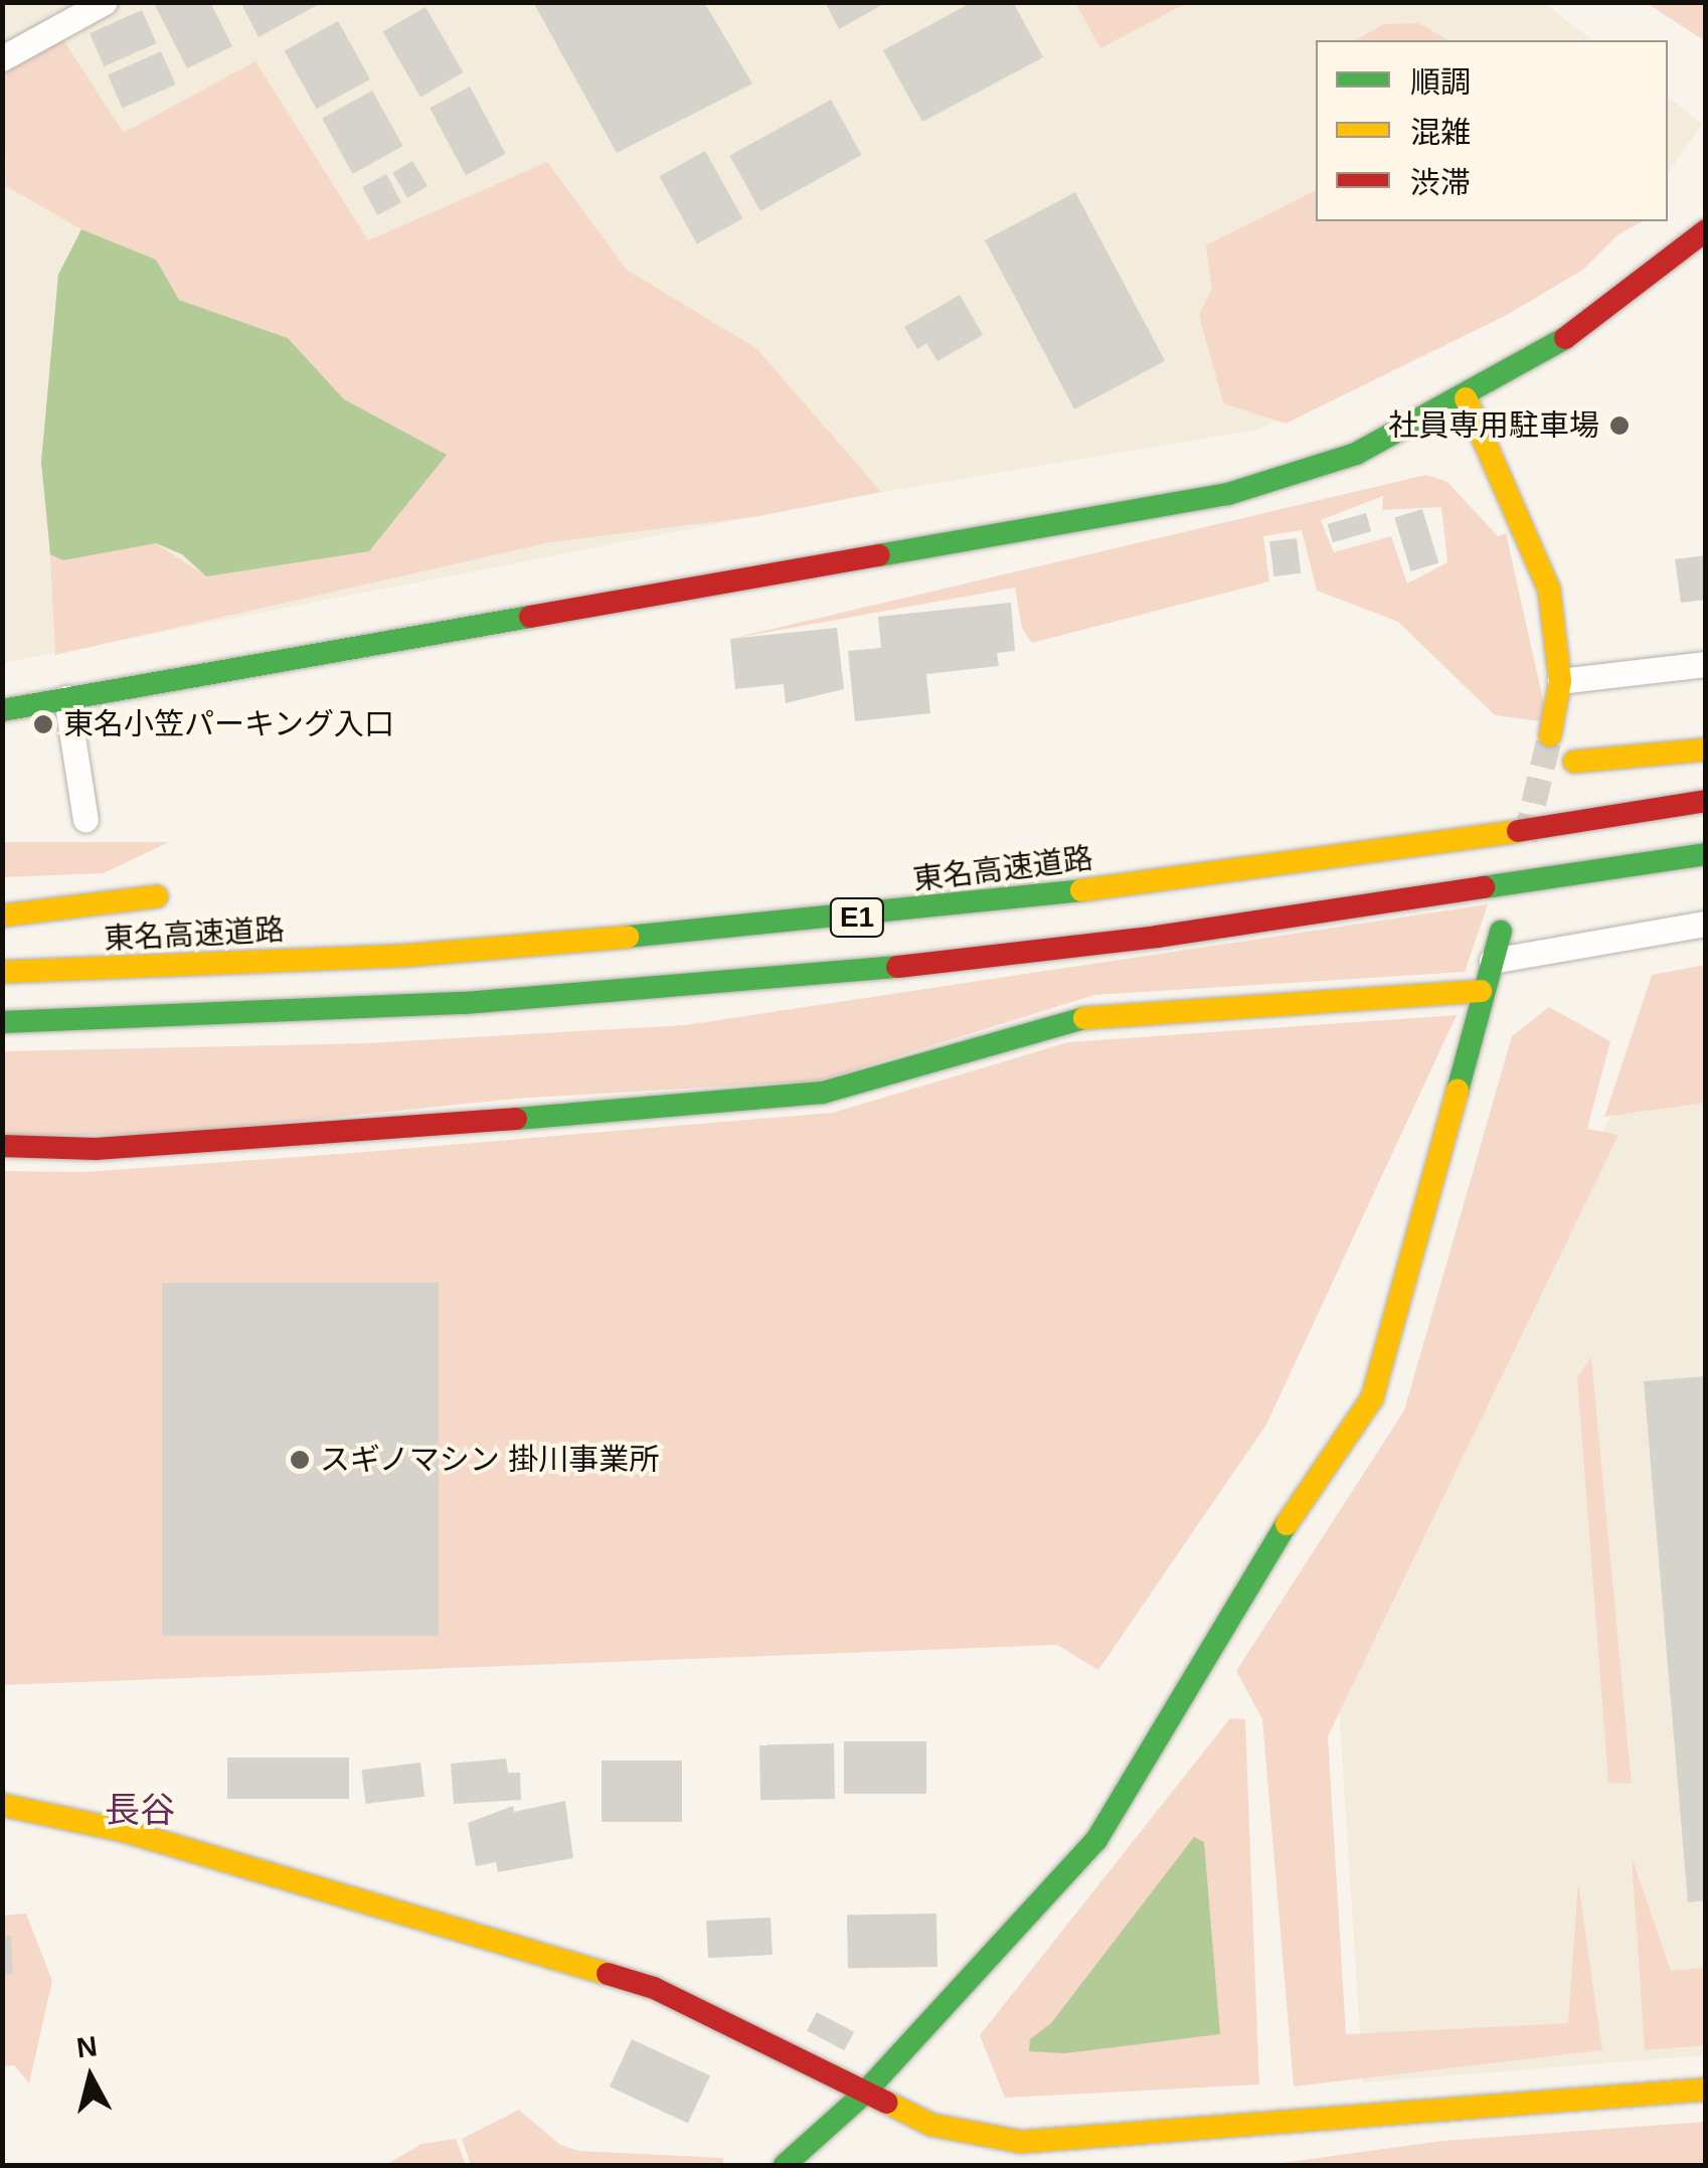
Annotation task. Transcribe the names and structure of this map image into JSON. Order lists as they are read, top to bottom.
{
  "streets": {
    "main road": ["東名高速道路", "E1"]
  },
  "districts": ["長谷"],
  "places": ["社員専用駐車場", "東名小笠パーキング入口", "スギノマシン 掛川事業所"],
  "legend": ["順調", "混雑", "渋滞"],
  "north": "top"
}
